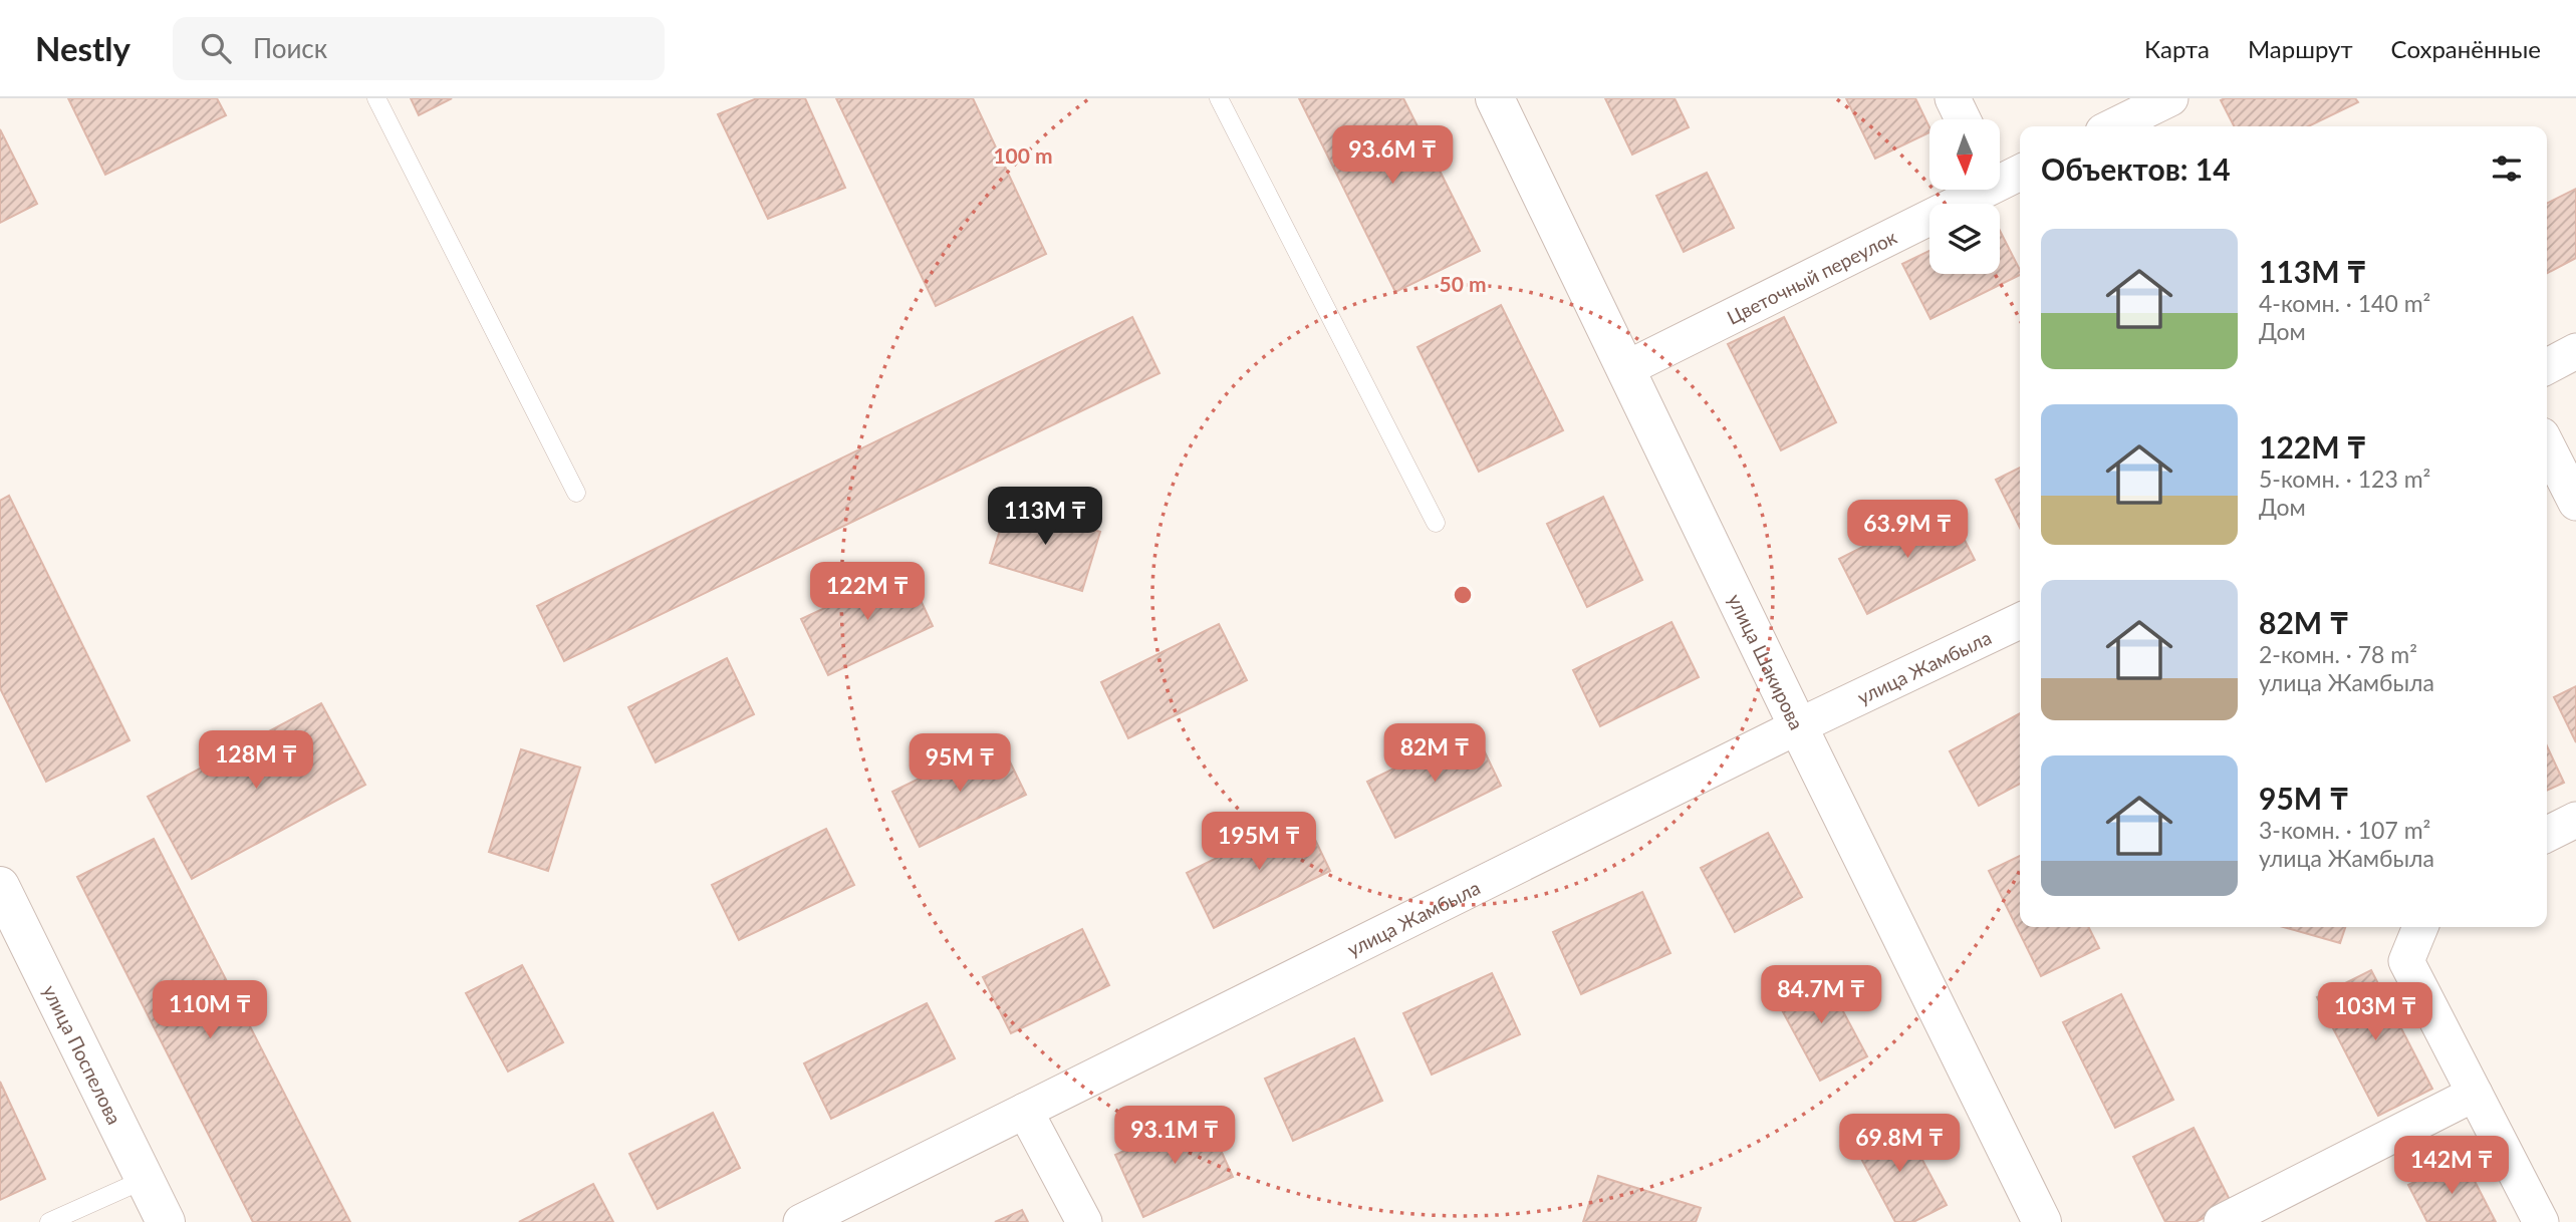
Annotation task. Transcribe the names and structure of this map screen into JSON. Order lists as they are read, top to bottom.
{
  "streets": {
    "street": [
      "Цветочный переулок",
      "улица Шакирова",
      "улица Жамбыла",
      "улица Поспелова"
    ]
  },
  "crossings": [
    ["Цветочный переулок", "улица Шакирова"],
    ["улица Шакирова", "улица Жамбыла"]
  ],
  "north": "bottom",
  "page": {
    "header": "Nestly",
    "search": "Поиск",
    "nav": ["Карта", "Маршрут", "Сохранённые"],
    "price": [
      "93.6M ₸",
      "113M ₸",
      "63.9M ₸",
      "122M ₸",
      "82M ₸",
      "128M ₸",
      "95M ₸",
      "195M ₸",
      "84.7M ₸",
      "110M ₸",
      "103M ₸",
      "93.1M ₸",
      "69.8M ₸",
      "142M ₸"
    ],
    "heading": "Объектов: 14",
    "list": [
      {
        "name": "113M ₸",
        "note": "4-комн. · 140 m² · Дом"
      },
      {
        "name": "122M ₸",
        "note": "5-комн. · 123 m² · Дом"
      },
      {
        "name": "82M ₸",
        "note": "2-комн. · 78 m² · улица Жамбыла"
      },
      {
        "name": "95M ₸",
        "note": "3-комн. · 107 m² · улица Жамбыла"
      }
    ]
  },
  "rings": ["100 m", "50 m"]
}
